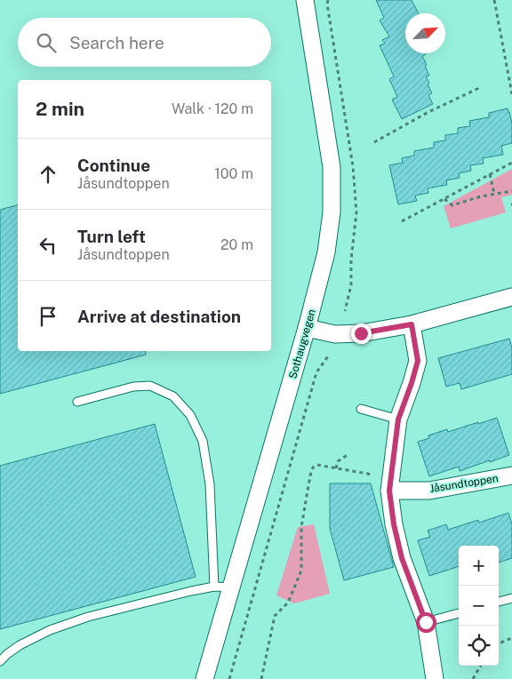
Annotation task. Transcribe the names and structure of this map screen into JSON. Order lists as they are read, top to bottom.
{
  "streets": {
    "street": ["Sothaugvegen", "Jåsundtoppen"]
  },
  "north": "top right",
  "page": {
    "search": "Search here",
    "heading": ["2 min", "Walk · 120 m"],
    "list": [
      ["Continue", "Jåsundtoppen", "100 m"],
      ["Turn left", "Jåsundtoppen", "20 m"],
      "Arrive at destination"
    ],
    "map_buttons": ["+", "−"]
  }
}
